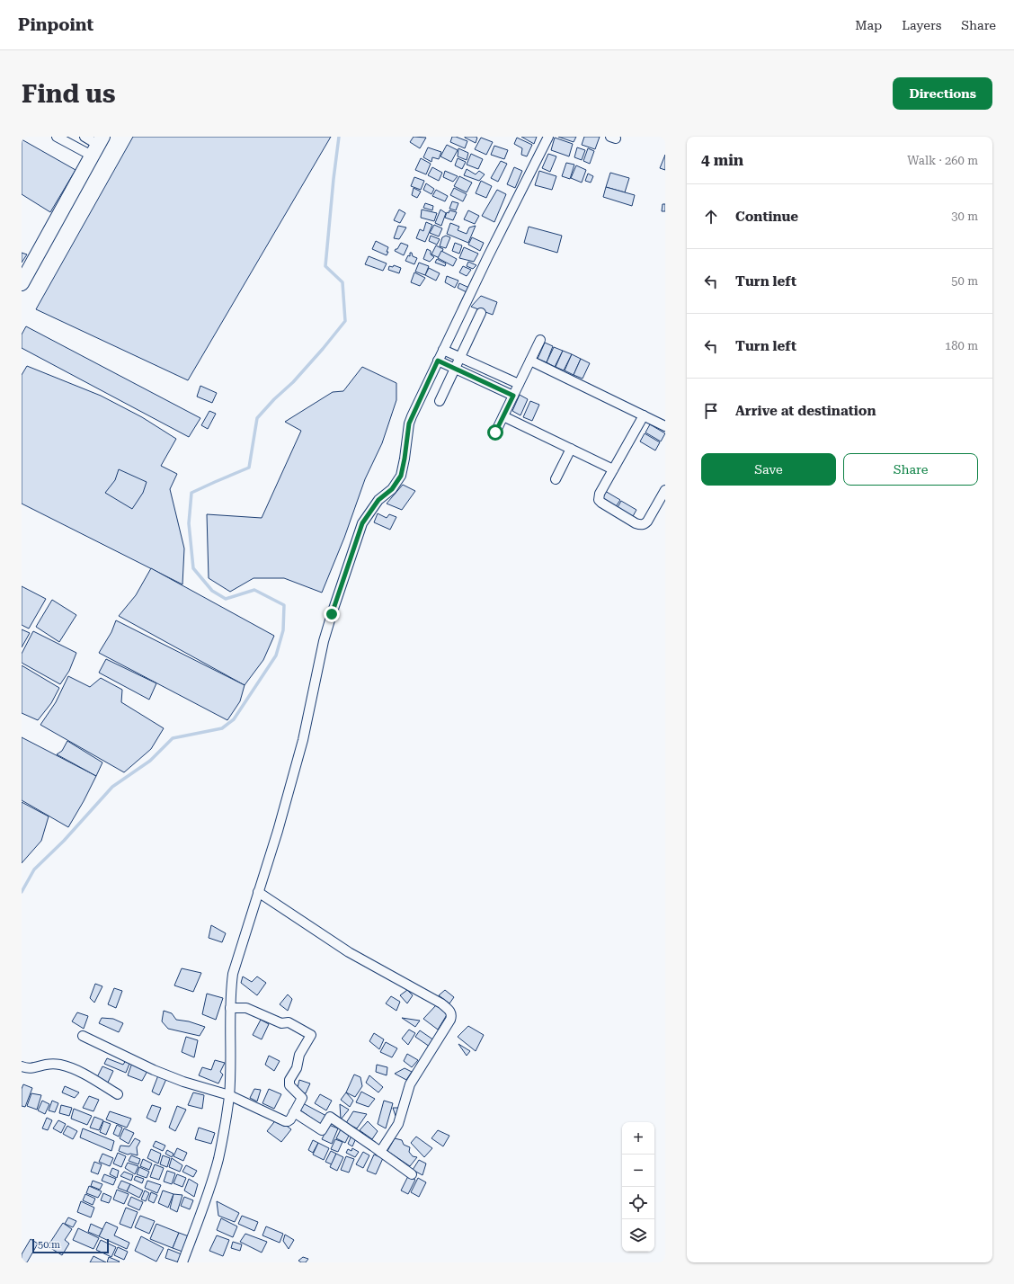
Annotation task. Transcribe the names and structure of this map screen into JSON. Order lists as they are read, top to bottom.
{
  "scale_bar": "50 m",
  "page": {
    "header": "Pinpoint",
    "nav": ["Map", "Layers", "Share"],
    "buttons": [
      "Directions",
      ["Save", "Share"]
    ],
    "title": "Find us",
    "heading": ["4 min", "Walk · 260 m"],
    "list": [
      ["Continue", "30 m"],
      ["Turn left", "50 m"],
      ["Turn left", "180 m"],
      "Arrive at destination"
    ],
    "map_buttons": ["+", "−"],
    "scale": "50 m"
  }
}
